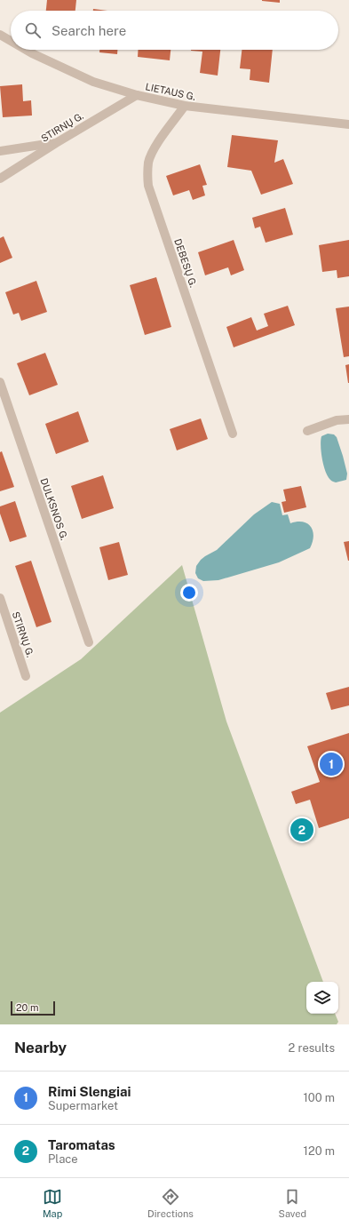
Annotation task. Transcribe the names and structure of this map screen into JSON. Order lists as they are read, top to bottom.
{
  "streets": {
    "street": [
      "LIETAUS G.",
      "STIRNŲ G.",
      "DEBESŲ G.",
      "DULKSNOS G."
    ]
  },
  "crossings": [
    ["LIETAUS G.", "STIRNŲ G."],
    ["LIETAUS G.", "DEBESŲ G."]
  ],
  "scale_bar": "20 m",
  "page": {
    "search": "Search here",
    "pins": ["1", "2"],
    "scale": "20 m",
    "heading": ["Nearby", "2 results"],
    "list": [
      {
        "mark": "1",
        "name": "Rimi Slengiai",
        "note": "Supermarket",
        "value": "100 m"
      },
      {
        "mark": "2",
        "name": "Taromatas",
        "note": "Place",
        "value": "120 m"
      }
    ],
    "nav": ["Map", "Directions", "Saved"]
  }
}
